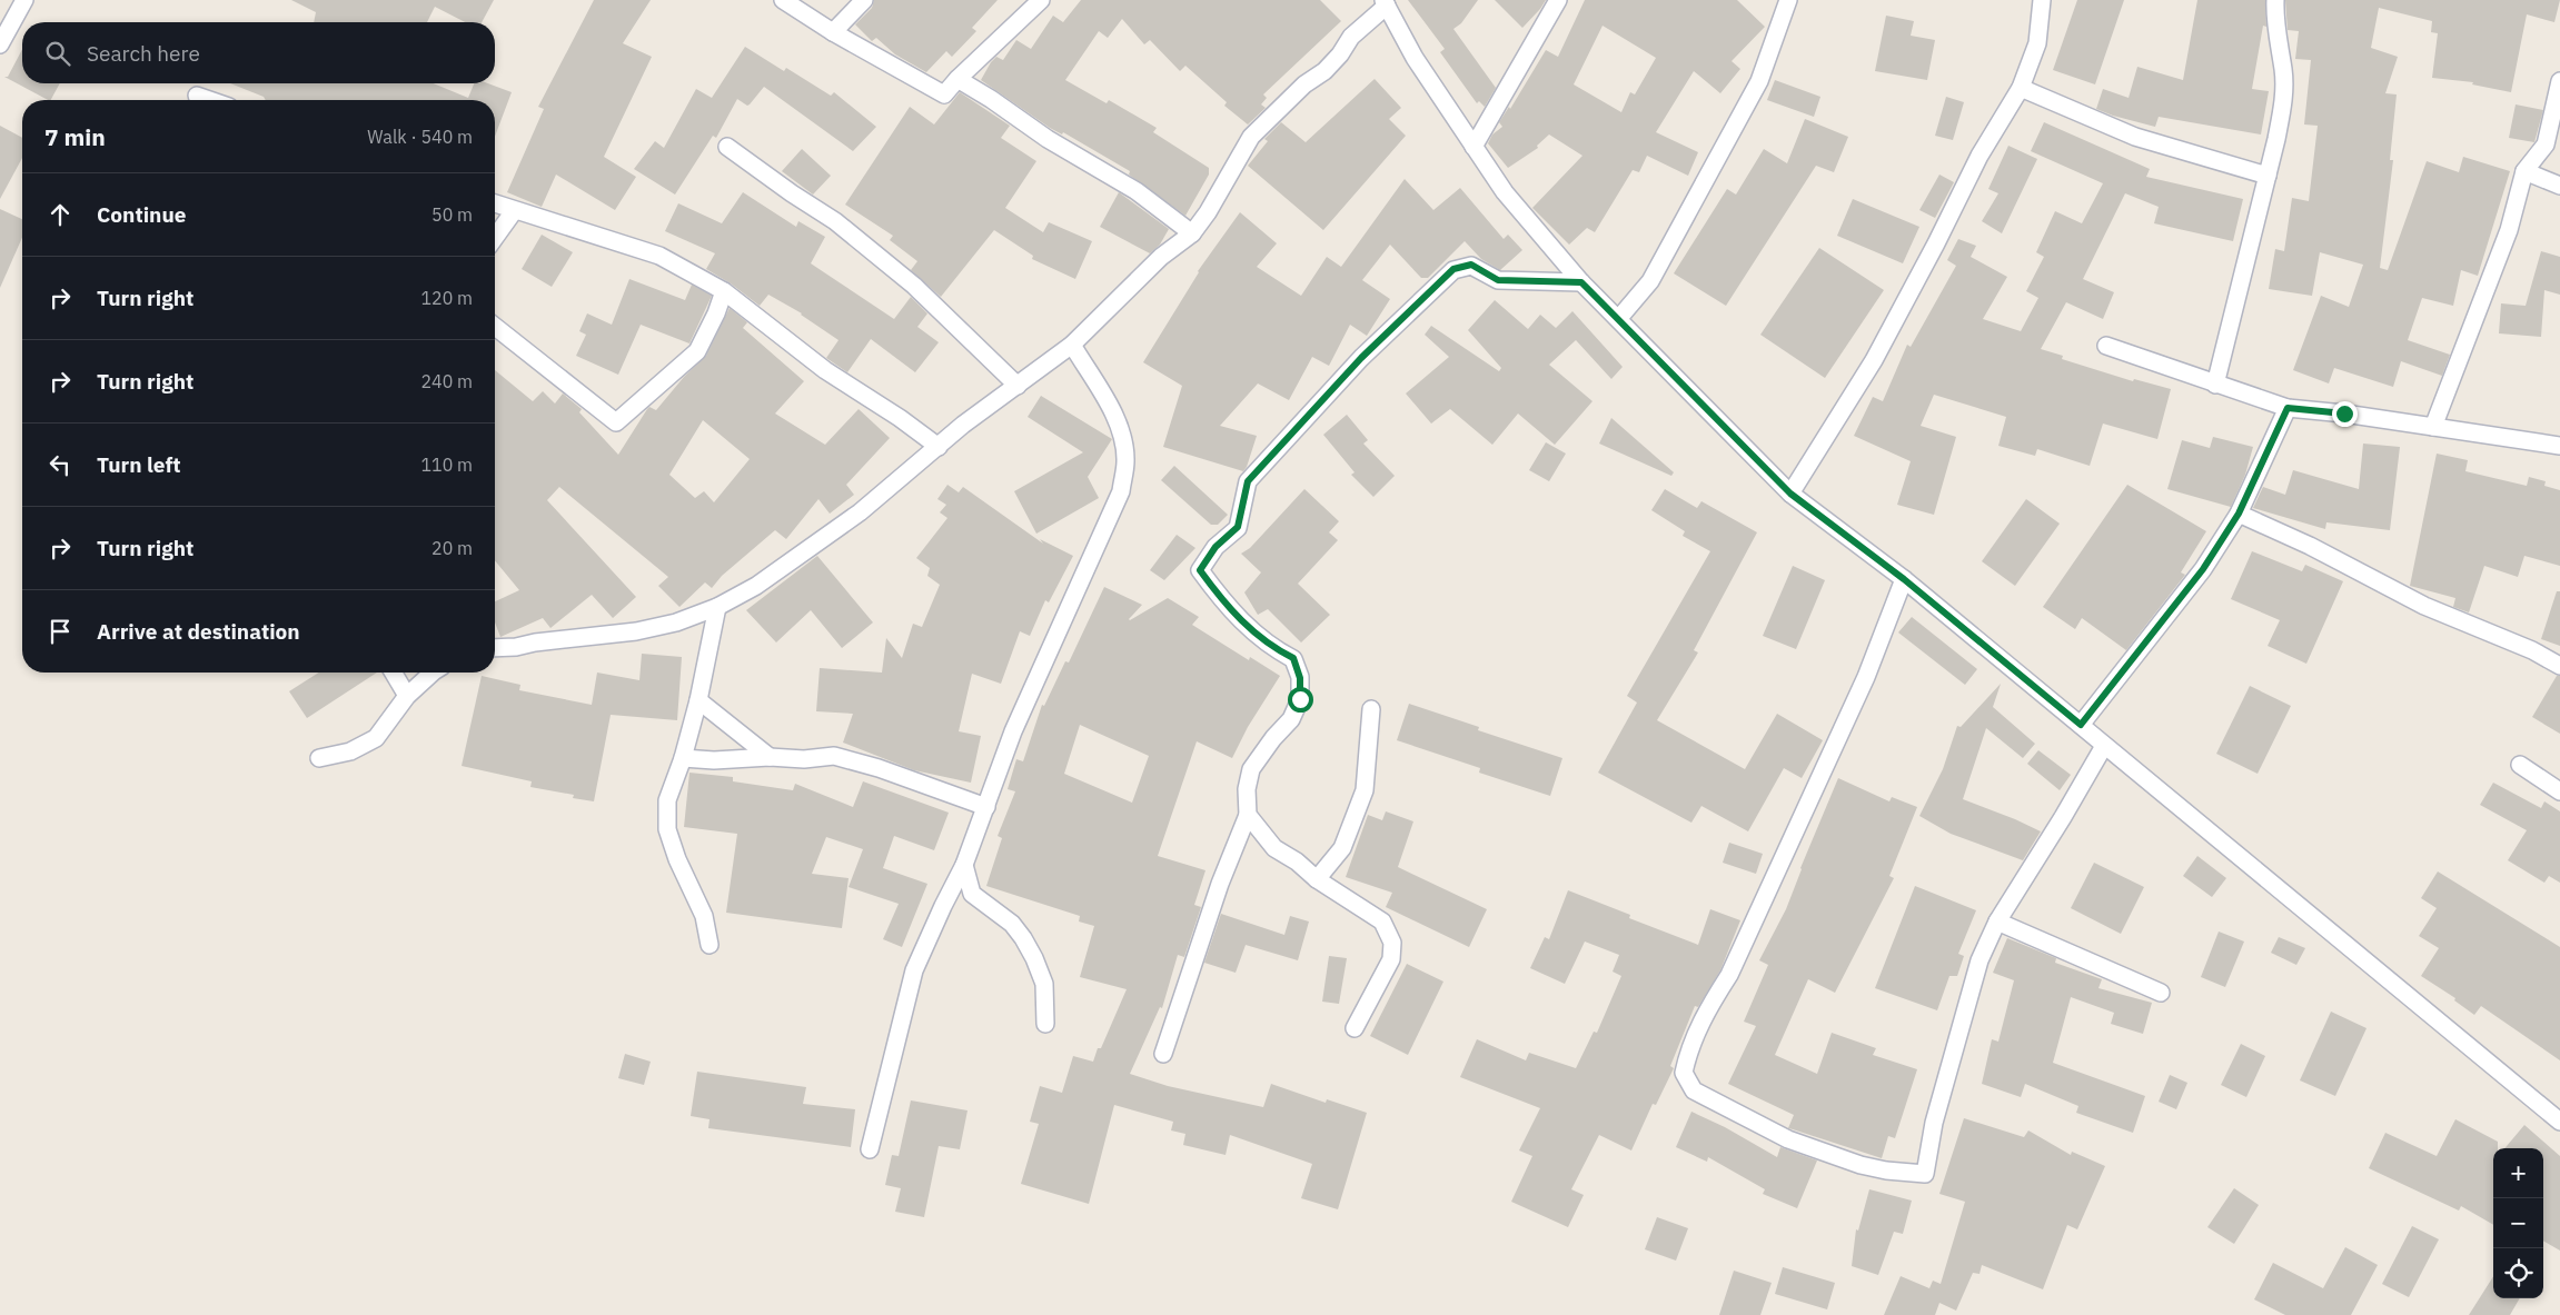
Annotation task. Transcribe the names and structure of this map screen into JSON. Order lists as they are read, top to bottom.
{
  "page": {
    "search": "Search here",
    "heading": ["7 min", "Walk · 540 m"],
    "list": [
      ["Continue", "50 m"],
      ["Turn right", "120 m"],
      ["Turn right", "240 m"],
      ["Turn left", "110 m"],
      ["Turn right", "20 m"],
      "Arrive at destination"
    ],
    "map_buttons": ["+", "−"]
  }
}
